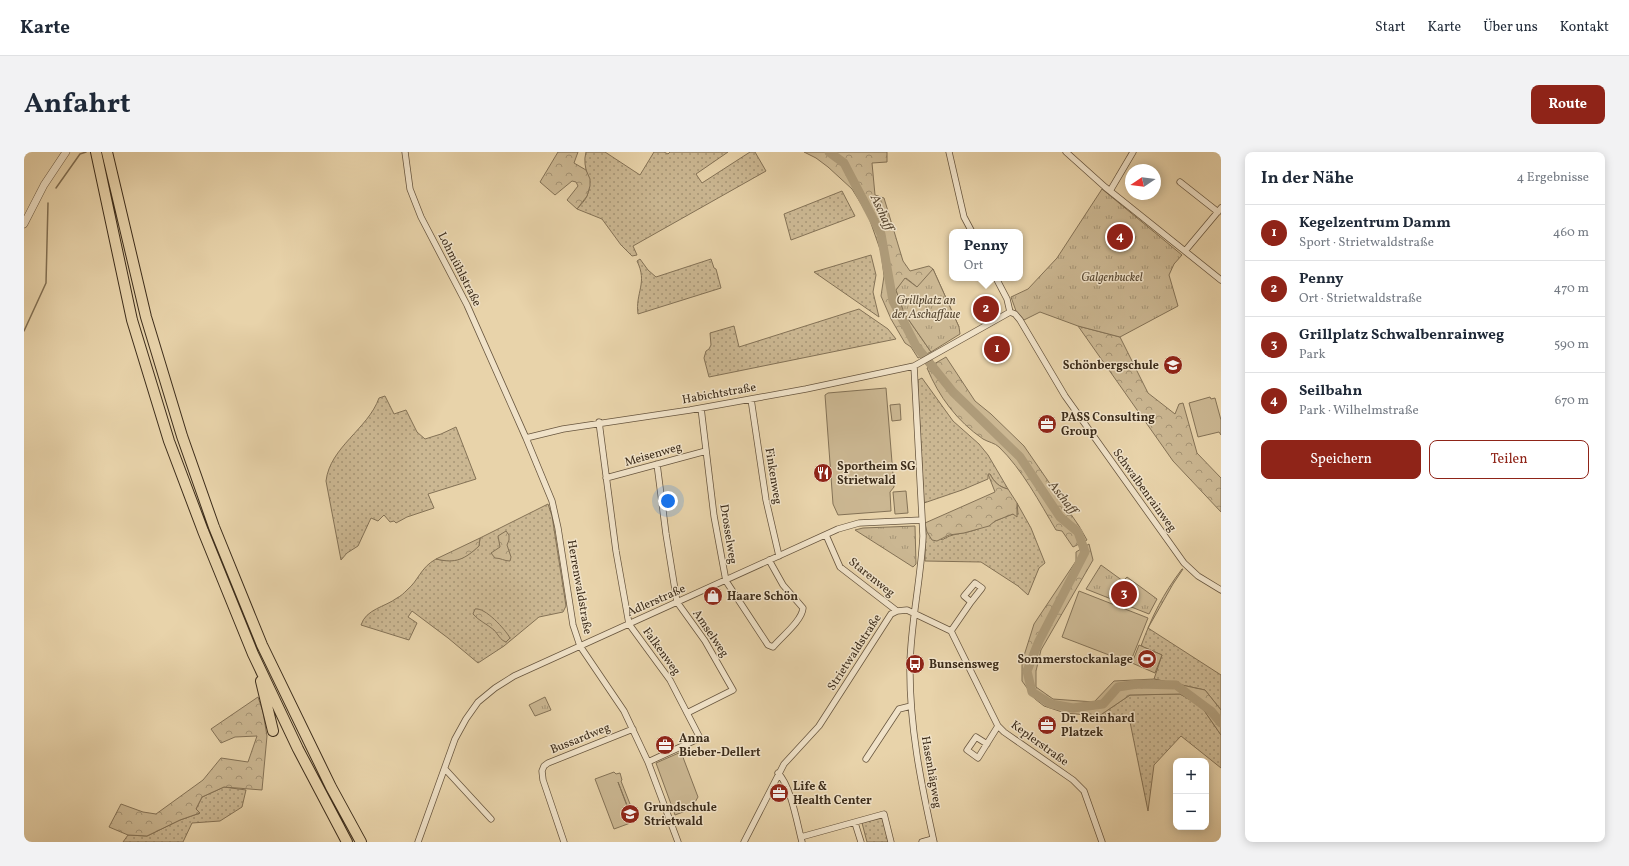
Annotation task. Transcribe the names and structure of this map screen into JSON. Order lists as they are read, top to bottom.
{
  "streets": {
    "street": [
      "Lohmühlstraße",
      "Habichtstraße",
      "Meisenweg",
      "Finkenweg",
      "Schwalbenrainweg",
      "Drosselweg",
      "Starenweg",
      "Herrenwaldstraße",
      "Adlerstraße",
      "Amselweg",
      "Falkenweg",
      "Strietwaldstraße",
      "Bussardweg",
      "Keplerstraße",
      "Hasenhägweg"
    ]
  },
  "crossings": [
    ["Lohmühlstraße", "Herrenwaldstraße"],
    ["Habichtstraße", "Finkenweg"],
    ["Habichtstraße", "Drosselweg"],
    ["Habichtstraße", "Herrenwaldstraße"],
    ["Habichtstraße", "Falkenweg"],
    ["Meisenweg", "Drosselweg"],
    ["Meisenweg", "Amselweg"],
    ["Meisenweg", "Falkenweg"],
    ["Finkenweg", "Adlerstraße"],
    ["Drosselweg", "Adlerstraße"],
    ["Starenweg", "Adlerstraße"],
    ["Starenweg", "Strietwaldstraße"],
    ["Herrenwaldstraße", "Adlerstraße"],
    ["Herrenwaldstraße", "Falkenweg"],
    ["Herrenwaldstraße", "Bussardweg"],
    ["Adlerstraße", "Amselweg"],
    ["Adlerstraße", "Falkenweg"],
    ["Amselweg", "Falkenweg"],
    ["Strietwaldstraße", "Hasenhägweg"]
  ],
  "water": ["Aschaff"],
  "parks": ["Galgenbuckel", "Grillplatz an der Aschaffaue"],
  "places": {
    "school or university": ["Schönbergschule", "Grundschule Strietwald"],
    "office": [
      "PASS Consulting Group",
      "Dr. Reinhard Platzek",
      "Anna Bieber-Dellert",
      "Life & Health Center"
    ],
    "restaurant": ["Sportheim SG Strietwald"],
    "shop": ["Haare Schön"],
    "sports": ["Sommerstockanlage"],
    "bus stop": ["Bunsensweg"]
  },
  "north": "left",
  "page": {
    "header": "Karte",
    "nav": [
      "Start",
      "Karte",
      "Über uns",
      "Kontakt"
    ],
    "title": "Anfahrt",
    "buttons": [
      "Route",
      ["Speichern", "Teilen"]
    ],
    "heading": ["In der Nähe", "4 Ergebnisse"],
    "list": [
      {
        "mark": "1",
        "name": "Kegelzentrum Damm",
        "note": "Sport · Strietwaldstraße",
        "value": "460 m"
      },
      {
        "mark": "2",
        "name": "Penny",
        "note": "Ort · Strietwaldstraße",
        "value": "470 m"
      },
      {
        "mark": "3",
        "name": "Grillplatz Schwalbenrainweg",
        "note": "Park",
        "value": "590 m"
      },
      {
        "mark": "4",
        "name": "Seilbahn",
        "note": "Park · Wilhelmstraße",
        "value": "670 m"
      }
    ],
    "pins": [
      "4",
      "2",
      "1",
      "3"
    ],
    "popup": ["Penny", "Ort"],
    "map_buttons": ["+", "−"]
  }
}
